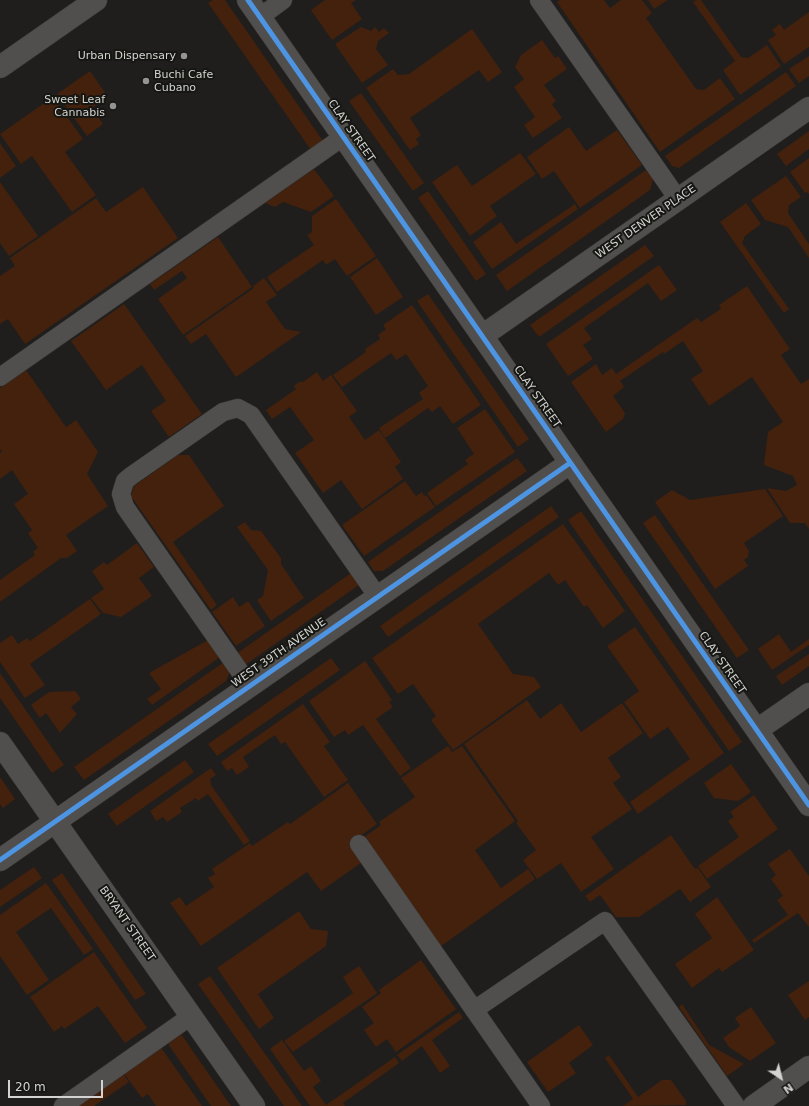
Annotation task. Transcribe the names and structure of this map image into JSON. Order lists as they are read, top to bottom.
{
  "streets": {
    "street": [
      "CLAY STREET",
      "WEST DENVER PLACE",
      "WEST 39TH AVENUE",
      "BRYANT STREET"
    ]
  },
  "crossings": [
    ["CLAY STREET", "WEST DENVER PLACE"],
    ["CLAY STREET", "WEST 39TH AVENUE"],
    ["WEST 39TH AVENUE", "BRYANT STREET"]
  ],
  "places": ["Urban Dispensary", "Buchi Cafe Cubano", "Sweet Leaf Cannabis"],
  "scale_bar": "20 m",
  "north": "bottom right"
}
